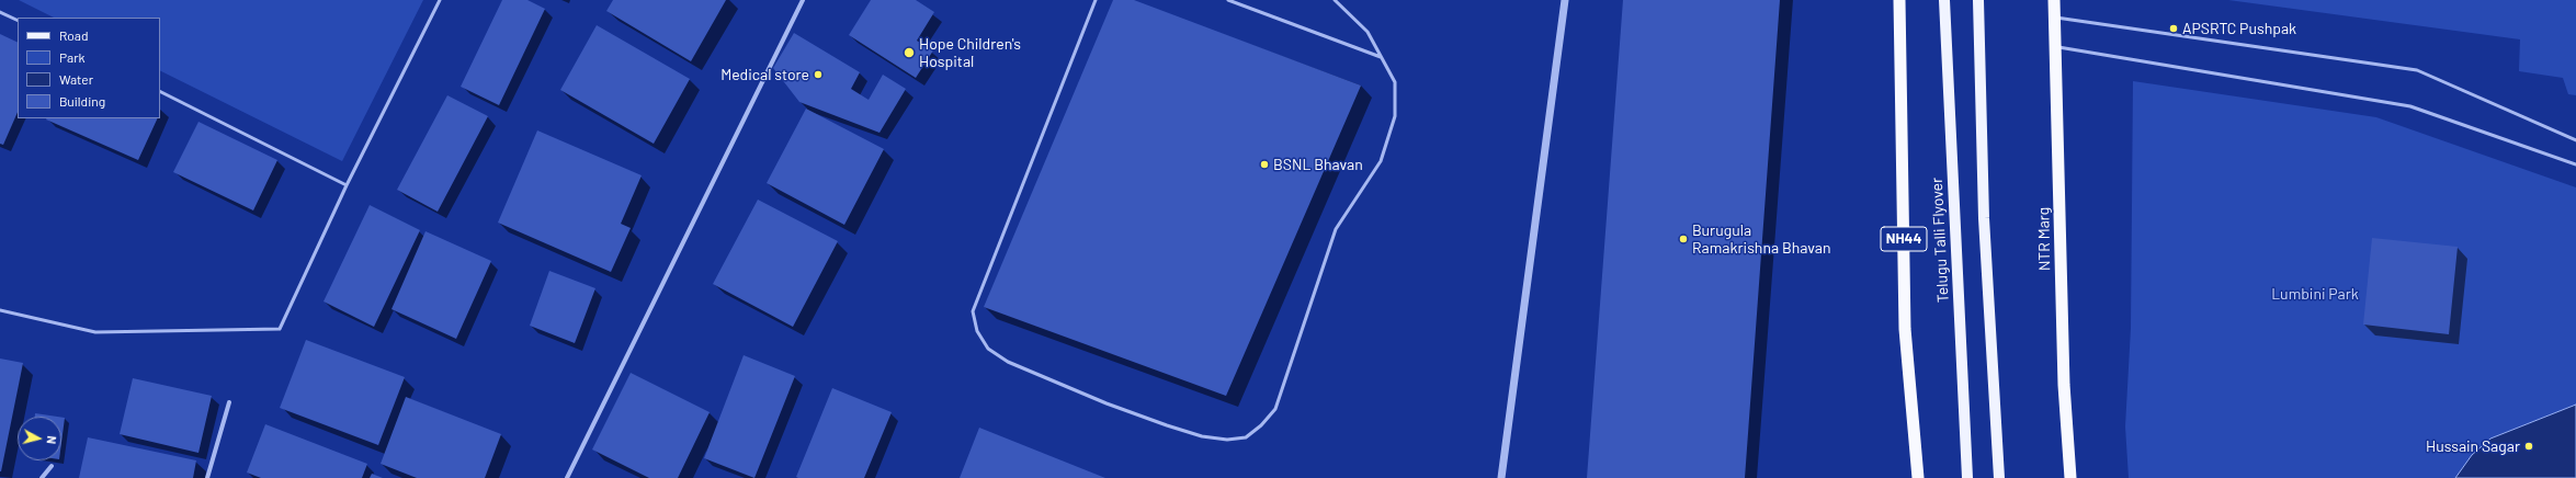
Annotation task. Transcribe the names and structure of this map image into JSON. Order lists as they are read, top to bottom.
{
  "streets": {
    "highway": ["NH44", "NTR Marg"],
    "main road": ["Telugu Talli Flyover"]
  },
  "parks": ["Lumbini Park"],
  "places": [
    "APSRTC Pushpak",
    "Hope Children's Hospital",
    "Medical store",
    "BSNL Bhavan",
    "Burugula Ramakrishna Bhavan",
    "Hussain Sagar"
  ],
  "legend": [
    "Road",
    "Park",
    "Water",
    "Building"
  ],
  "north": "right"
}
